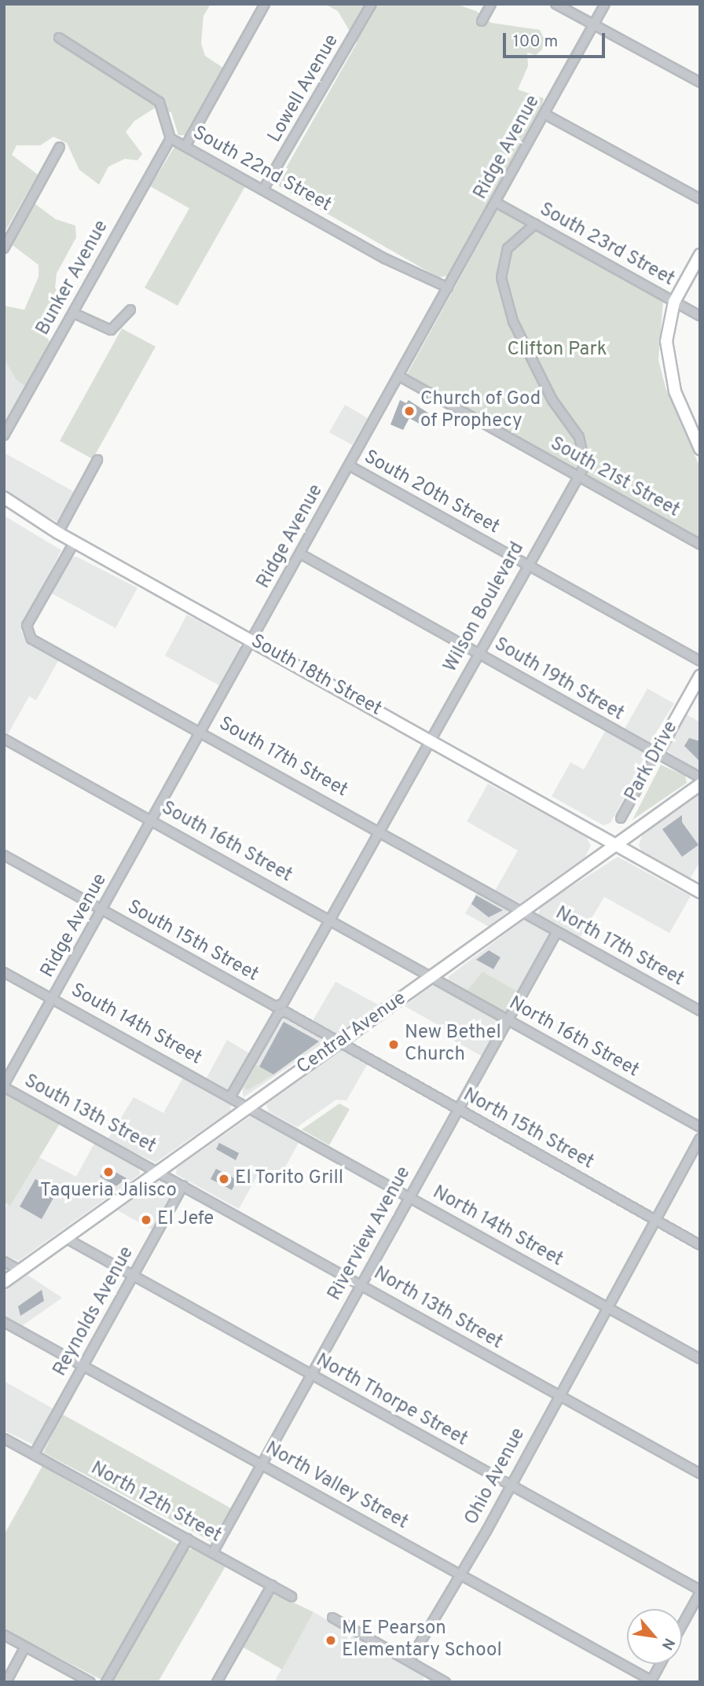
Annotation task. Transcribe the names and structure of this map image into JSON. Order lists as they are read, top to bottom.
{
  "streets": {
    "main road": ["South 18th Street", "Park Drive", "Central Avenue"],
    "street": [
      "Lowell Avenue",
      "Ridge Avenue",
      "South 22nd Street",
      "South 23rd Street",
      "Bunker Avenue",
      "South 21st Street",
      "South 20th Street",
      "Wilson Boulevard",
      "South 19th Street",
      "South 17th Street",
      "South 16th Street",
      "South 15th Street",
      "North 17th Street",
      "South 14th Street",
      "North 16th Street",
      "South 13th Street",
      "North 15th Street",
      "North 14th Street",
      "Riverview Avenue",
      "North 13th Street",
      "Reynolds Avenue",
      "North Thorpe Street",
      "Ohio Avenue",
      "North Valley Street",
      "North 12th Street"
    ]
  },
  "crossings": [
    ["Lowell Avenue", "South 22nd Street"],
    ["Ridge Avenue", "South 22nd Street"],
    ["Ridge Avenue", "South 23rd Street"],
    ["Ridge Avenue", "South 21st Street"],
    ["Ridge Avenue", "South 20th Street"],
    ["Ridge Avenue", "South 18th Street"],
    ["Ridge Avenue", "South 19th Street"],
    ["Ridge Avenue", "South 17th Street"],
    ["Ridge Avenue", "South 16th Street"],
    ["Ridge Avenue", "South 15th Street"],
    ["Ridge Avenue", "South 14th Street"],
    ["Ridge Avenue", "South 13th Street"],
    ["South 22nd Street", "Bunker Avenue"],
    ["South 23rd Street", "Wilson Boulevard"],
    ["South 21st Street", "Wilson Boulevard"],
    ["South 20th Street", "Wilson Boulevard"],
    ["Wilson Boulevard", "South 18th Street"],
    ["Wilson Boulevard", "South 19th Street"],
    ["Wilson Boulevard", "South 17th Street"],
    ["Wilson Boulevard", "South 16th Street"],
    ["Wilson Boulevard", "South 15th Street"],
    ["Wilson Boulevard", "South 14th Street"],
    ["South 18th Street", "South 17th Street"],
    ["South 18th Street", "Central Avenue"],
    ["South 19th Street", "Park Drive"],
    ["South 17th Street", "North 17th Street"],
    ["South 17th Street", "Central Avenue"],
    ["South 16th Street", "Central Avenue"],
    ["South 16th Street", "North 16th Street"],
    ["South 15th Street", "Central Avenue"],
    ["South 15th Street", "North 15th Street"],
    ["North 17th Street", "Central Avenue"],
    ["North 17th Street", "Riverview Avenue"],
    ["South 14th Street", "Central Avenue"],
    ["South 14th Street", "North 14th Street"],
    ["Central Avenue", "North 16th Street"],
    ["Central Avenue", "South 13th Street"],
    ["Central Avenue", "North 15th Street"],
    ["Central Avenue", "North 14th Street"],
    ["Central Avenue", "North 13th Street"],
    ["Central Avenue", "North Thorpe Street"],
    ["North 16th Street", "Riverview Avenue"],
    ["South 13th Street", "North 13th Street"],
    ["North 15th Street", "Riverview Avenue"],
    ["North 15th Street", "Ohio Avenue"],
    ["North 14th Street", "Riverview Avenue"],
    ["North 14th Street", "Ohio Avenue"],
    ["Riverview Avenue", "North 13th Street"],
    ["Riverview Avenue", "North Thorpe Street"],
    ["Riverview Avenue", "North Valley Street"],
    ["Riverview Avenue", "North 12th Street"],
    ["North 13th Street", "Reynolds Avenue"],
    ["North 13th Street", "Ohio Avenue"],
    ["Reynolds Avenue", "North Thorpe Street"],
    ["Reynolds Avenue", "North Valley Street"],
    ["Reynolds Avenue", "North 12th Street"],
    ["North Thorpe Street", "Ohio Avenue"],
    ["Ohio Avenue", "North Valley Street"]
  ],
  "parks": ["Clifton Park"],
  "places": [
    "Church of God of Prophecy",
    "New Bethel Church",
    "Taqueria Jalisco",
    "El Torito Grill",
    "El Jefe",
    "M E Pearson Elementary School"
  ],
  "scale_bar": "100 m",
  "north": "bottom right"
}
